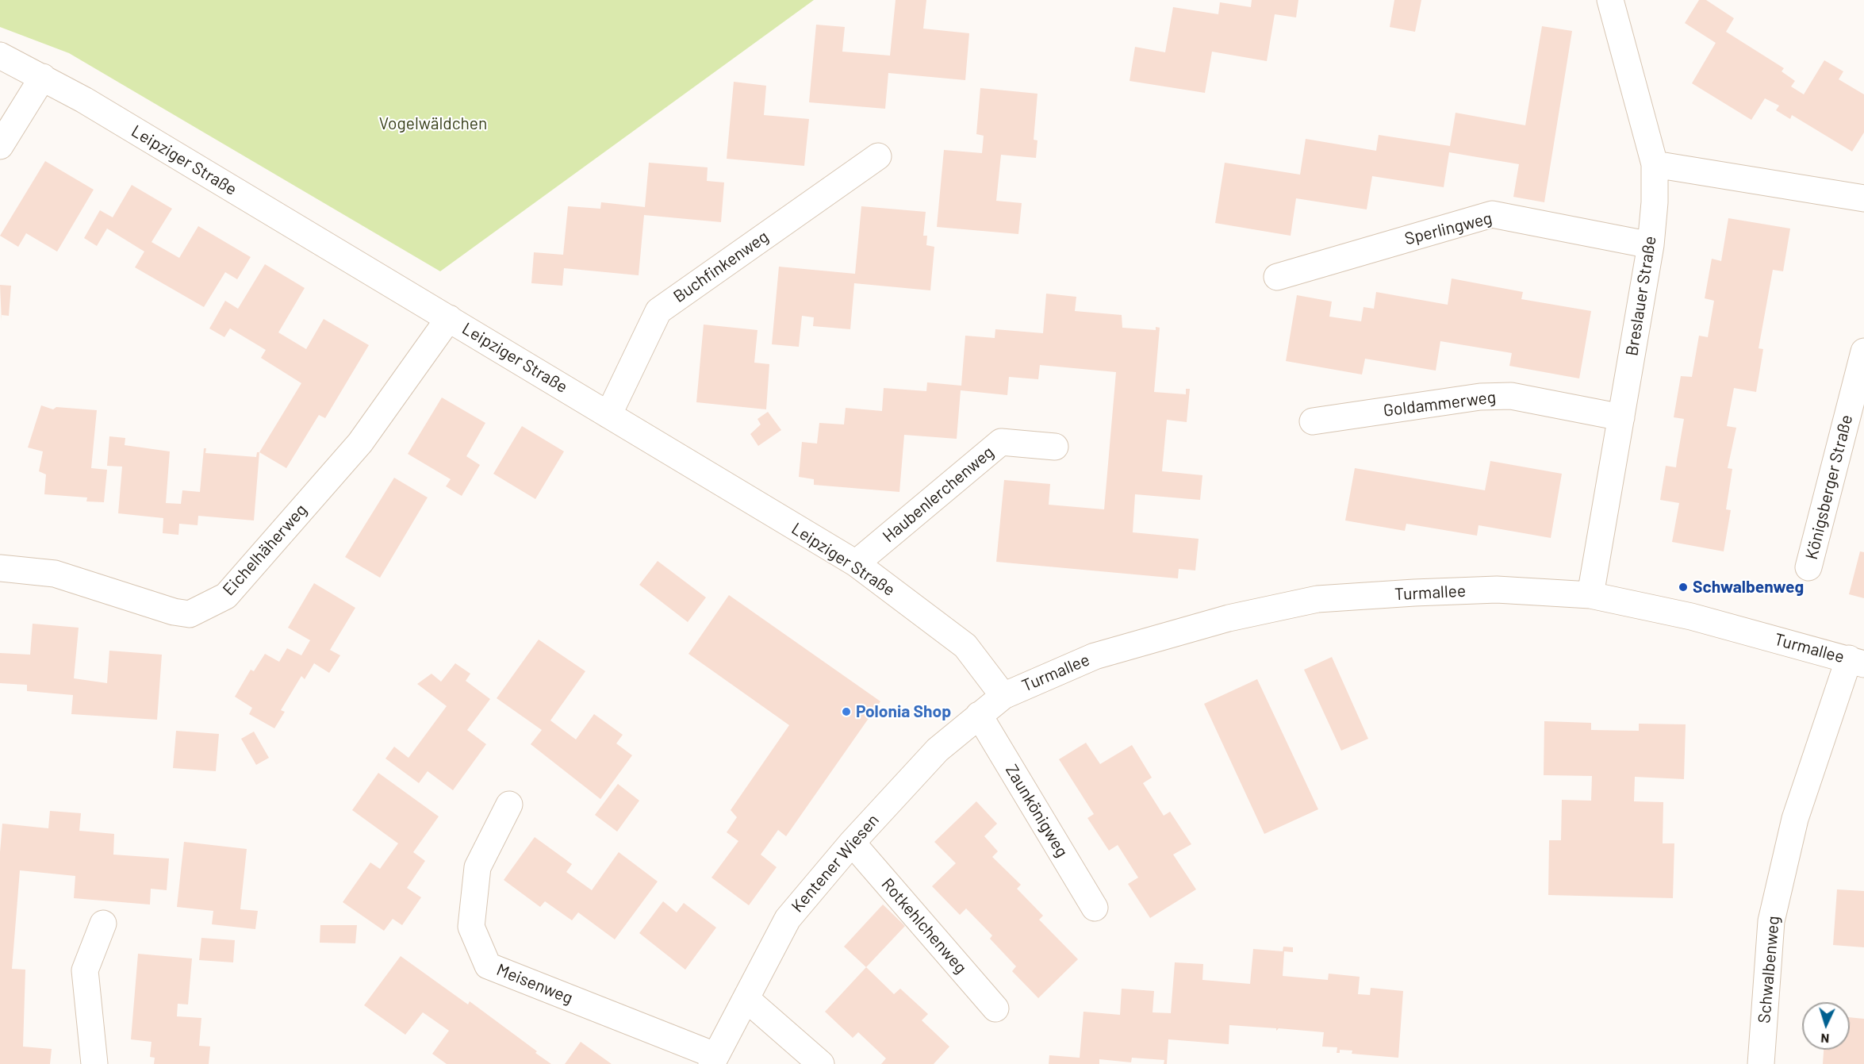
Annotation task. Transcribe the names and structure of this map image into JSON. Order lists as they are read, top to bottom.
{
  "streets": {
    "street": [
      "Leipziger Straße",
      "Sperlingweg",
      "Buchfinkenweg",
      "Breslauer Straße",
      "Goldammerweg",
      "Königsberger Straße",
      "Haubenlerchenweg",
      "Eichelhäherweg",
      "Turmallee",
      "Zaunkönigweg",
      "Kentener Wiesen",
      "Rotkehlchenweg",
      "Schwalbenweg",
      "Meisenweg"
    ]
  },
  "crossings": [
    ["Leipziger Straße", "Buchfinkenweg"],
    ["Leipziger Straße", "Haubenlerchenweg"],
    ["Leipziger Straße", "Eichelhäherweg"],
    ["Leipziger Straße", "Turmallee"],
    ["Leipziger Straße", "Kentener Wiesen"],
    ["Sperlingweg", "Breslauer Straße"],
    ["Breslauer Straße", "Goldammerweg"],
    ["Breslauer Straße", "Turmallee"],
    ["Turmallee", "Kentener Wiesen"],
    ["Turmallee", "Schwalbenweg"],
    ["Zaunkönigweg", "Kentener Wiesen"],
    ["Kentener Wiesen", "Rotkehlchenweg"],
    ["Kentener Wiesen", "Meisenweg"]
  ],
  "parks": ["Vogelwäldchen"],
  "places": ["Schwalbenweg", "Polonia Shop"],
  "north": "bottom"
}
